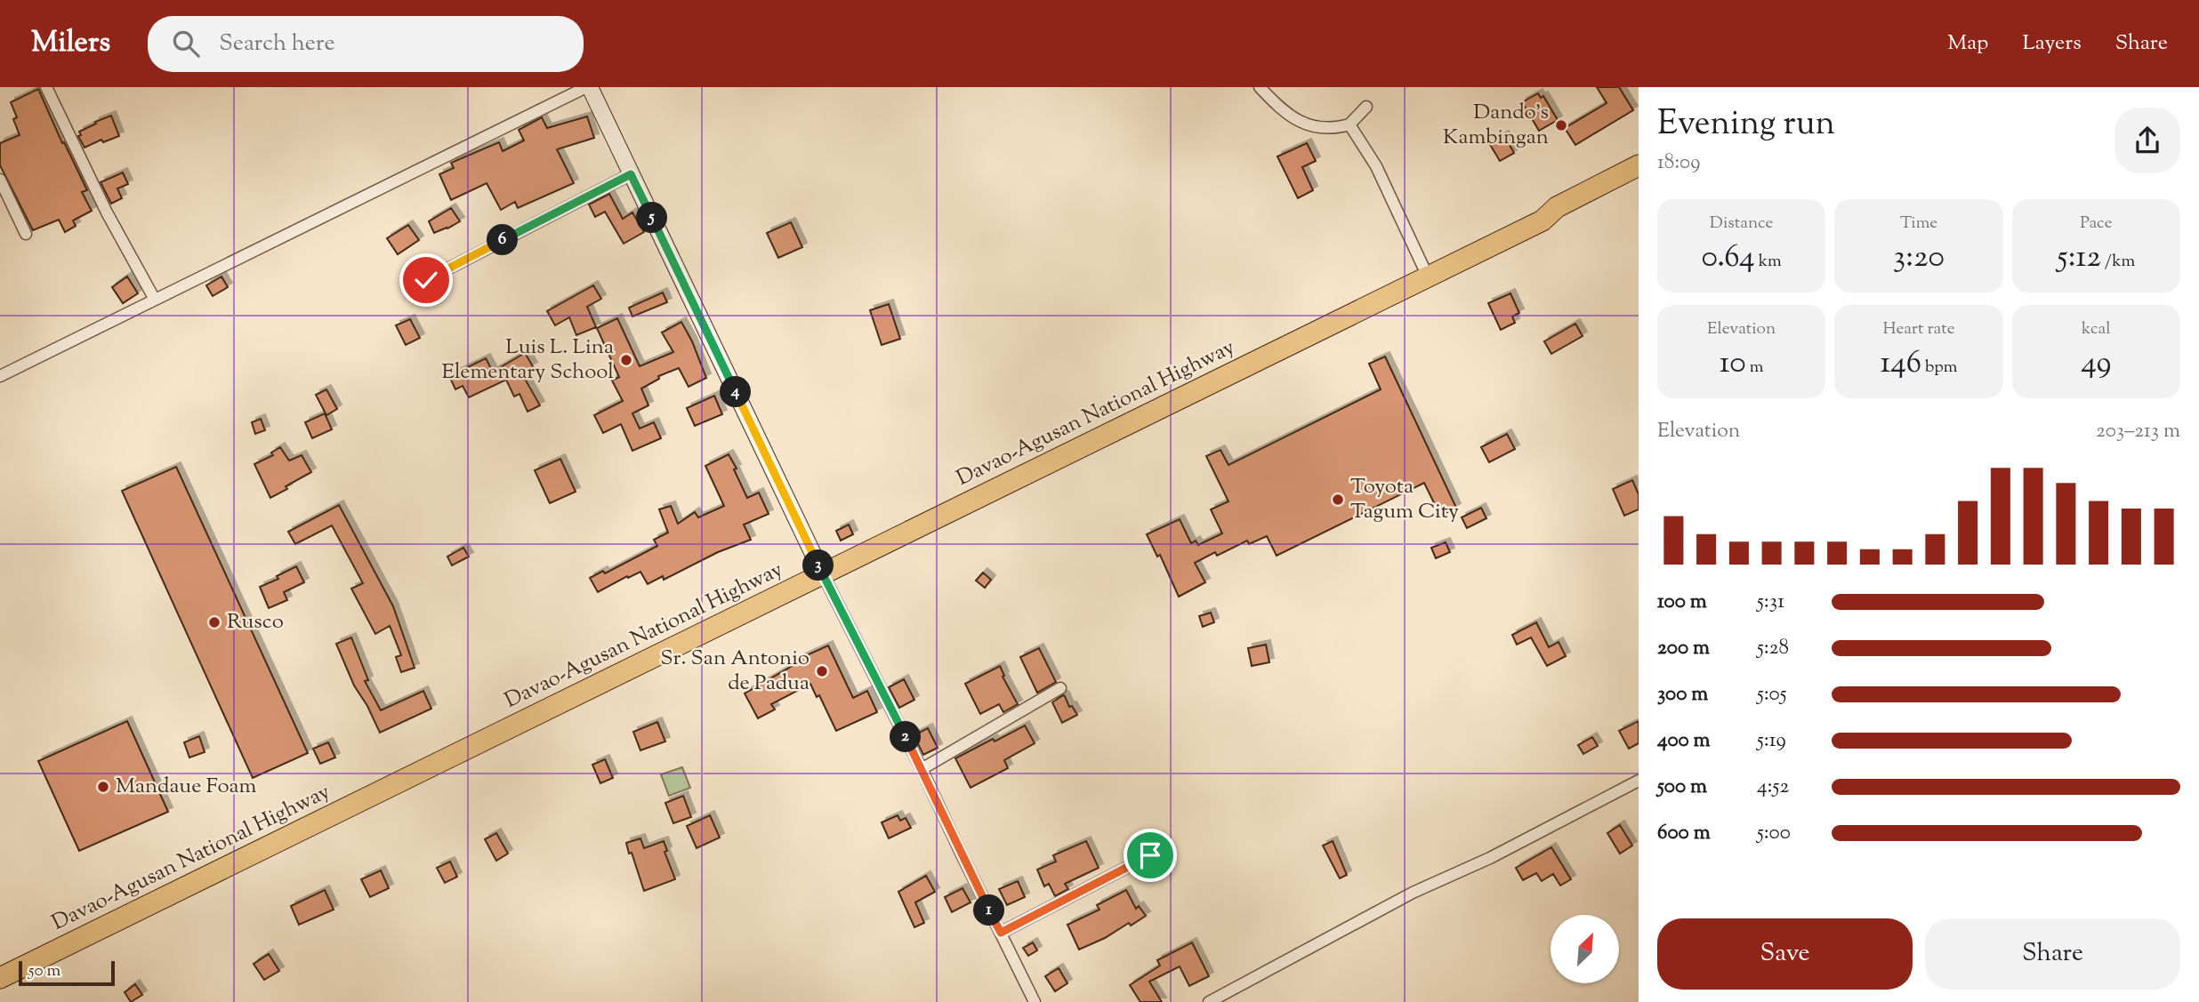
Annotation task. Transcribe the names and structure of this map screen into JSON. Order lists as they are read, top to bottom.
{
  "streets": {
    "highway": ["Davao-Agusan National Highway"]
  },
  "places": [
    "Dando's Kambingan",
    "Luis L. Lina Elementary School",
    "Toyota Tagum City",
    "Rusco",
    "Sr. San Antonio de Padua",
    "Mandaue Foam"
  ],
  "scale_bar": "50 m",
  "north": "top right",
  "page": {
    "header": "Milers",
    "search": "Search here",
    "nav": ["Map", "Layers", "Share"],
    "heading": ["Evening run", "18:09"],
    "stats": [
      ["Distance", "0.64 km"],
      ["Time", "3:20"],
      ["Pace", "5:12 /km"],
      ["Elevation", "10 m"],
      ["Heart rate", "146 bpm"],
      ["kcal", "49"]
    ],
    "pins": [
      "5",
      "6",
      "4",
      "3",
      "2",
      "1"
    ],
    "chart": ["Elevation", "203–213 m"],
    "list": [
      {
        "name": "100 m",
        "note": "5:31"
      },
      {
        "name": "200 m",
        "note": "5:28"
      },
      {
        "name": "300 m",
        "note": "5:05"
      },
      {
        "name": "400 m",
        "note": "5:19"
      },
      {
        "name": "500 m",
        "note": "4:52"
      },
      {
        "name": "600 m",
        "note": "5:00"
      }
    ],
    "buttons": ["Save", "Share"],
    "scale": "50 m"
  }
}
